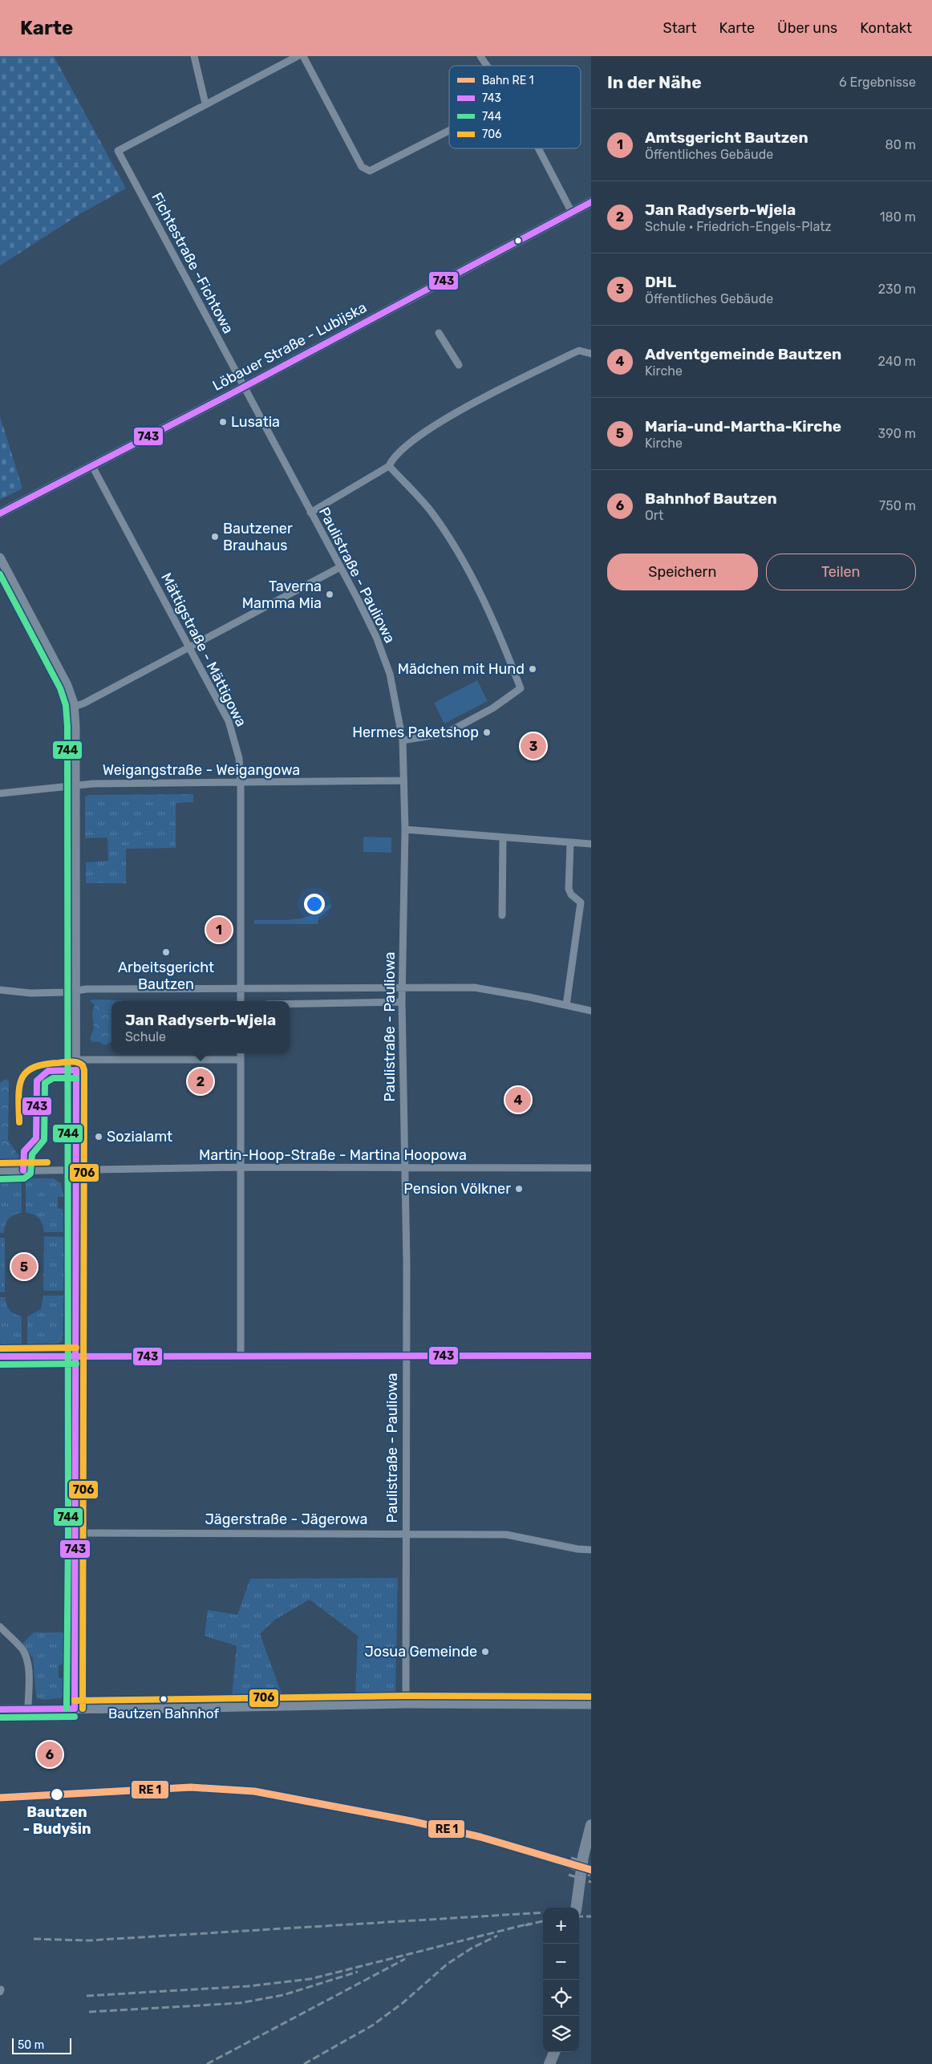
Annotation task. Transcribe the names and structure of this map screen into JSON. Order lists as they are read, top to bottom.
{
  "streets": {
    "main road": ["Löbauer Straße - Lubijska"],
    "street": [
      "Fichtestraße -Fichtowa",
      "Paulistraße - Pauliowa",
      "Mättigstraße - Mättigowa",
      "Weigangstraße - Weigangowa",
      "Martin-Hoop-Straße - Martina Hoopowa",
      "Jägerstraße - Jägerowa"
    ]
  },
  "crossings": [
    ["Fichtestraße -Fichtowa", "Löbauer Straße - Lubijska"],
    ["Fichtestraße -Fichtowa", "Paulistraße - Pauliowa"],
    ["Löbauer Straße - Lubijska", "Paulistraße - Pauliowa"],
    ["Löbauer Straße - Lubijska", "Mättigstraße - Mättigowa"],
    ["Paulistraße - Pauliowa", "Weigangstraße - Weigangowa"],
    ["Paulistraße - Pauliowa", "Martin-Hoop-Straße - Martina Hoopowa"],
    ["Paulistraße - Pauliowa", "Jägerstraße - Jägerowa"],
    ["Mättigstraße - Mättigowa", "Weigangstraße - Weigangowa"]
  ],
  "places": [
    "Lusatia",
    "Bautzener Brauhaus",
    "Taverna Mamma Mia",
    "Mädchen mit Hund",
    "Hermes Paketshop",
    "Arbeitsgericht Bautzen",
    "Sozialamt",
    "Pension Völkner",
    "Josua Gemeinde",
    "Bautzen Bahnhof",
    "Bautzen - Budyšin"
  ],
  "lines": ["transit line 743", "transit line 744", "transit line 706"],
  "legend": [
    "Bahn RE 1",
    "743",
    "744",
    "706"
  ],
  "scale_bar": "50 m",
  "page": {
    "header": "Karte",
    "nav": [
      "Start",
      "Karte",
      "Über uns",
      "Kontakt"
    ],
    "heading": ["In der Nähe", "6 Ergebnisse"],
    "list": [
      {
        "mark": "1",
        "name": "Amtsgericht Bautzen",
        "note": "Öffentliches Gebäude",
        "value": "80 m"
      },
      {
        "mark": "2",
        "name": "Jan Radyserb-Wjela",
        "note": "Schule · Friedrich-Engels-Platz",
        "value": "180 m"
      },
      {
        "mark": "3",
        "name": "DHL",
        "note": "Öffentliches Gebäude",
        "value": "230 m"
      },
      {
        "mark": "4",
        "name": "Adventgemeinde Bautzen",
        "note": "Kirche",
        "value": "240 m"
      },
      {
        "mark": "5",
        "name": "Maria-und-Martha-Kirche",
        "note": "Kirche",
        "value": "390 m"
      },
      {
        "mark": "6",
        "name": "Bahnhof Bautzen",
        "note": "Ort",
        "value": "750 m"
      }
    ],
    "buttons": ["Speichern", "Teilen"],
    "pins": [
      "3",
      "1",
      "2",
      "4",
      "5",
      "6"
    ],
    "popup": ["Jan Radyserb-Wjela", "Schule"],
    "map_buttons": ["+", "−"],
    "scale": "50 m"
  }
}
